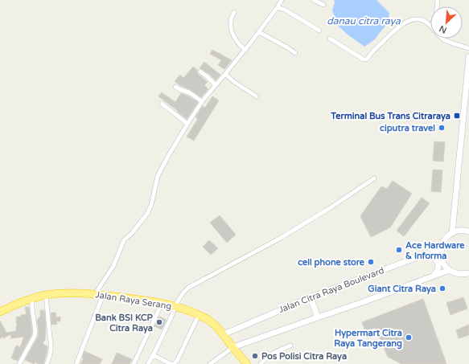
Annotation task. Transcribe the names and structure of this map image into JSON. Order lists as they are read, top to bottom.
{
  "streets": {
    "highway": ["Jalan Raya Serang"],
    "main road": ["Jalan Citra Raya Boulevard"]
  },
  "crossings": [
    ["Jalan Citra Raya Boulevard", "Jalan Raya Serang"]
  ],
  "water": ["danau citra raya"],
  "places": {
    "transit": ["Terminal Bus Trans Citraraya"],
    "other": [
      "ciputra travel",
      "Ace Hardware & Informa",
      "cell phone store",
      "Giant Citra Raya",
      "Bank BSI KCP Citra Raya",
      "Hypermart Citra Raya Tangerang",
      "Pos Polisi Citra Raya"
    ]
  },
  "north": "bottom left"
}
